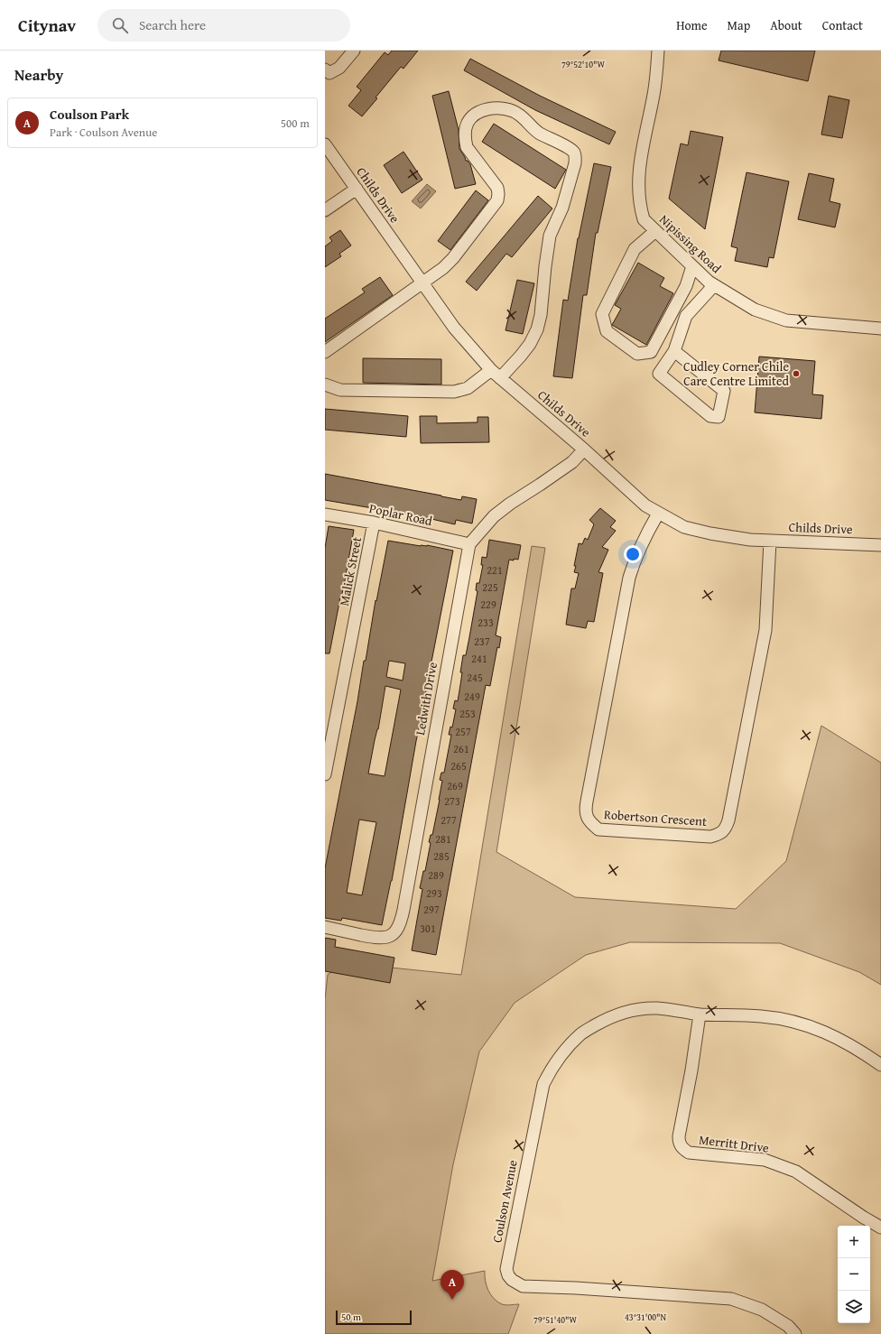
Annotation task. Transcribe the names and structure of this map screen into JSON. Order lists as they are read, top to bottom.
{
  "streets": {
    "street": [
      "Childs Drive",
      "Nipissing Road",
      "Poplar Road",
      "Malick Street",
      "Ledwith Drive",
      "Robertson Crescent",
      "Merritt Drive",
      "Coulson Avenue"
    ]
  },
  "crossings": [
    ["Childs Drive", "Robertson Crescent"],
    ["Poplar Road", "Malick Street"],
    ["Poplar Road", "Ledwith Drive"],
    ["Merritt Drive", "Coulson Avenue"]
  ],
  "places": ["Cudley Corner Chile Care Centre Limited"],
  "house_numbers": [
    "221",
    "225",
    "229",
    "233",
    "237",
    "241",
    "245",
    "249",
    "253",
    "257",
    "261",
    "265",
    "269",
    "273",
    "277",
    "281",
    "285",
    "289",
    "293",
    "297",
    "301"
  ],
  "scale_bar": "50 m",
  "page": {
    "header": "Citynav",
    "search": "Search here",
    "nav": [
      "Home",
      "Map",
      "About",
      "Contact"
    ],
    "heading": "Nearby",
    "list": [
      {
        "mark": "A",
        "name": "Coulson Park",
        "note": "Park · Coulson Avenue",
        "value": "500 m"
      }
    ],
    "map_buttons": ["+", "−"],
    "pins": "A",
    "scale": "50 m"
  },
  "coordinates": ["79°52'10\"W", "43°31'00\"N", "79°51'40\"W"]
}
